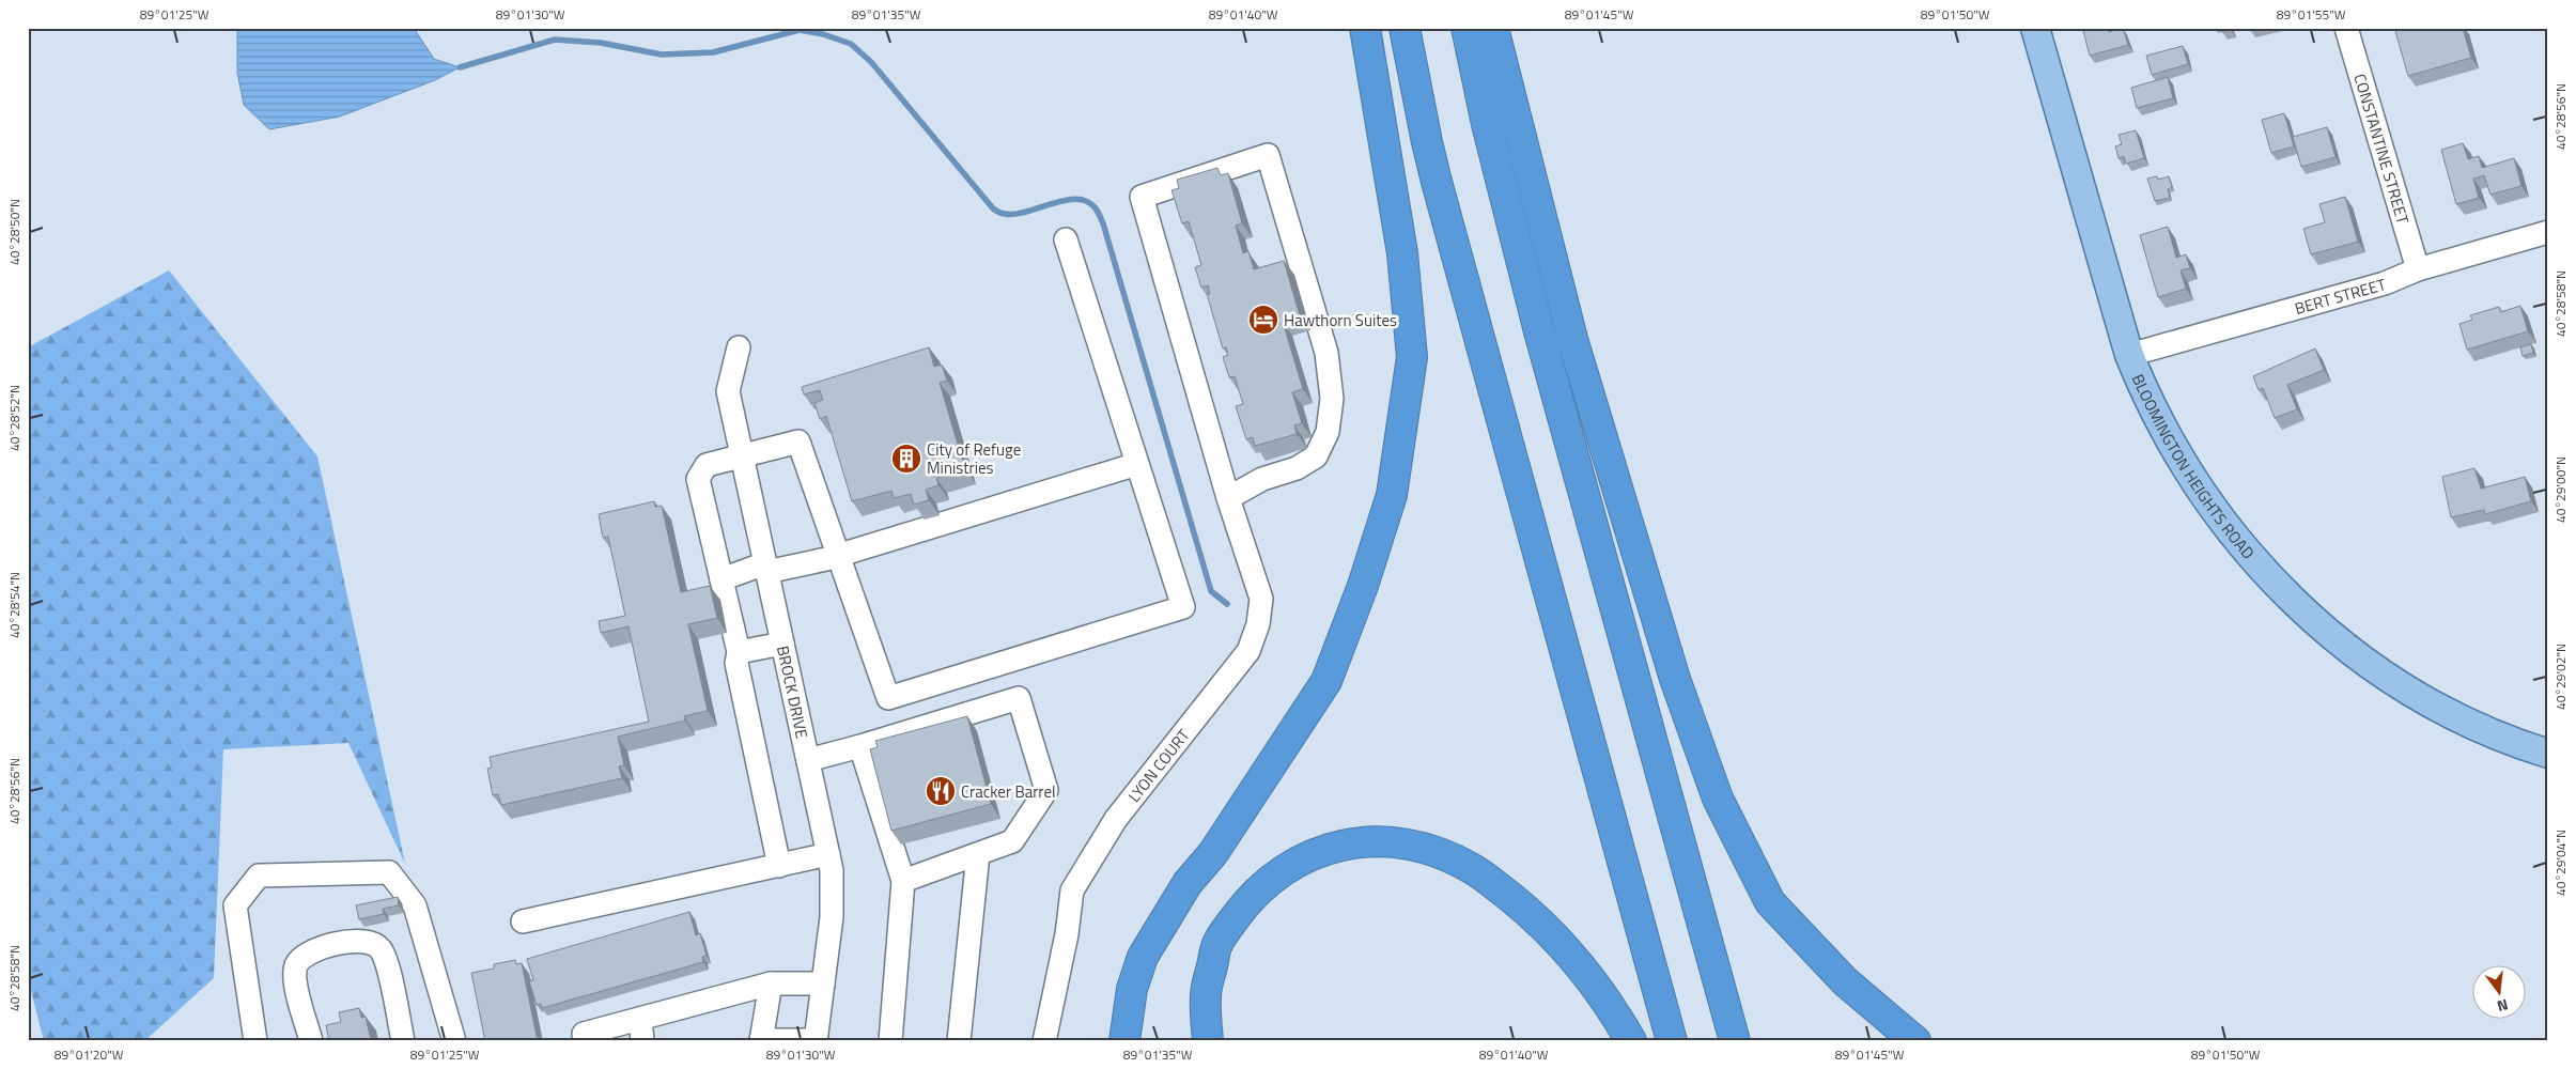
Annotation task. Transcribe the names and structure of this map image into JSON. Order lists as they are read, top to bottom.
{
  "streets": {
    "main road": ["BLOOMINGTON HEIGHTS ROAD"],
    "street": [
      "CONSTANTINE STREET",
      "BERT STREET",
      "BROCK DRIVE",
      "LYON COURT"
    ]
  },
  "crossings": [
    ["CONSTANTINE STREET", "BERT STREET"],
    ["BERT STREET", "BLOOMINGTON HEIGHTS ROAD"]
  ],
  "places": {
    "hotel": ["Hawthorn Suites"],
    "building": ["City of Refuge Ministries"],
    "restaurant": ["Cracker Barrel"]
  },
  "north": "bottom",
  "coordinates": [
    "89°01'25\"W",
    "89°01'30\"W",
    "89°01'35\"W",
    "89°01'40\"W",
    "89°01'45\"W",
    "89°01'50\"W",
    "89°01'55\"W",
    "40°28'56\"N",
    "40°28'50\"N",
    "40°28'58\"N",
    "40°28'52\"N",
    "40°29'00\"N",
    "40°28'54\"N",
    "40°29'02\"N",
    "40°29'04\"N",
    "89°01'20\"W"
  ]
}
